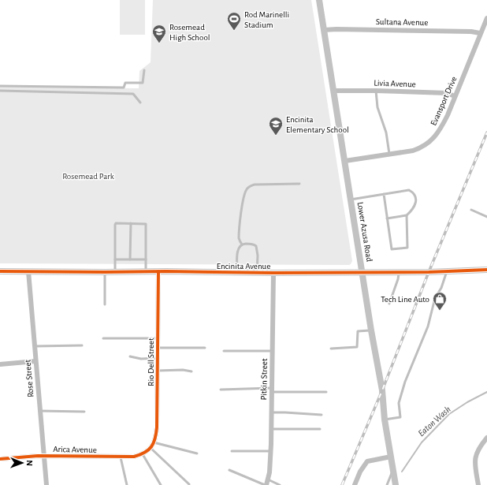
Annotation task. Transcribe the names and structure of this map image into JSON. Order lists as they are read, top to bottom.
{
  "streets": {
    "street": [
      "Sultana Avenue",
      "Livia Avenue",
      "Evansport Drive",
      "Lower Azusa Road",
      "Encinita Avenue",
      "Rio Dell Street",
      "Rose Street",
      "Pitkin Street",
      "Arica Avenue"
    ]
  },
  "crossings": [
    ["Sultana Avenue", "Evansport Drive"],
    ["Sultana Avenue", "Lower Azusa Road"],
    ["Livia Avenue", "Evansport Drive"],
    ["Livia Avenue", "Lower Azusa Road"],
    ["Evansport Drive", "Lower Azusa Road"],
    ["Lower Azusa Road", "Encinita Avenue"],
    ["Encinita Avenue", "Rio Dell Street"],
    ["Encinita Avenue", "Rose Street"],
    ["Encinita Avenue", "Pitkin Street"],
    ["Rio Dell Street", "Arica Avenue"],
    ["Rose Street", "Arica Avenue"]
  ],
  "water": ["Eaton Wash"],
  "parks": ["Rosemead Park"],
  "places": {
    "sports": ["Rod Marinelli Stadium"],
    "school or university": ["Rosemead High School", "Encinita Elementary School"],
    "shop": ["Tech Line Auto"]
  },
  "north": "right"
}
